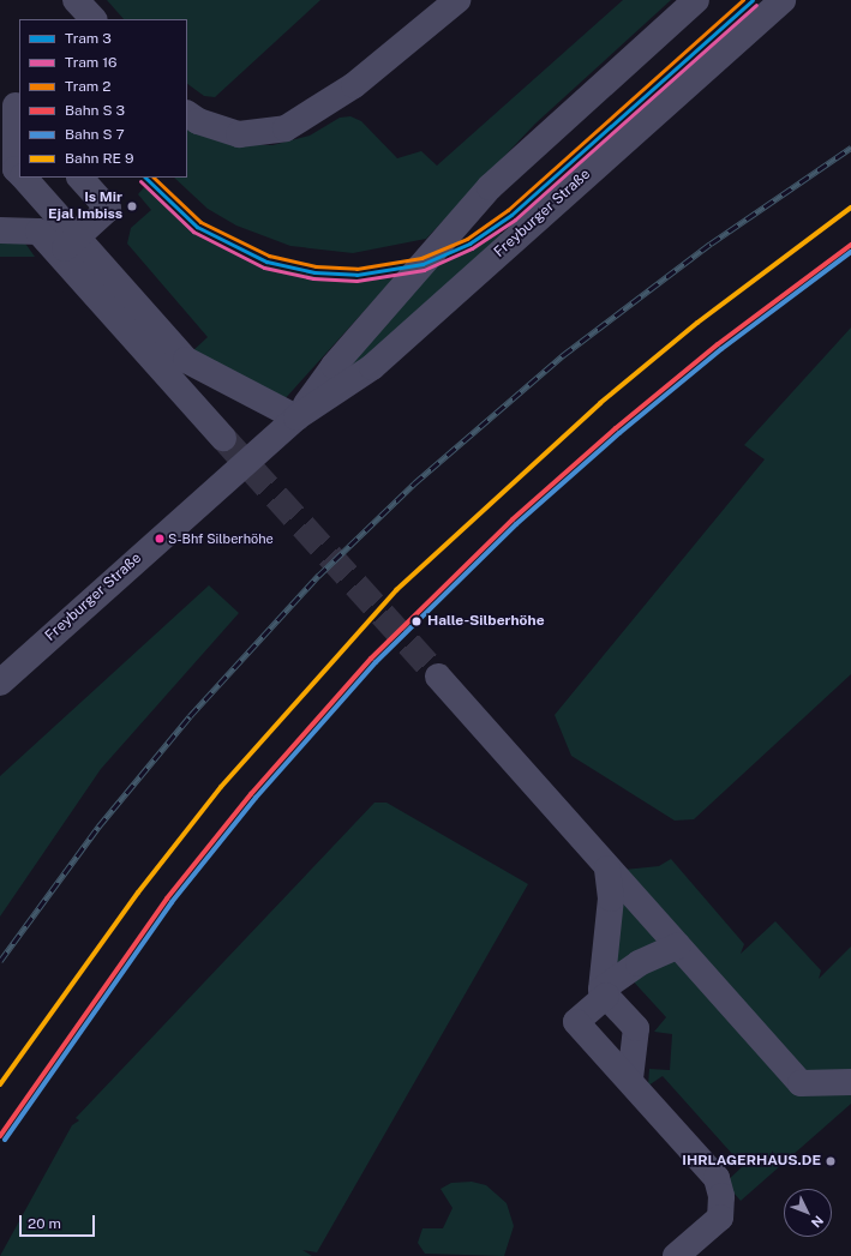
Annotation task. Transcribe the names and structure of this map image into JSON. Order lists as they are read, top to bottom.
{
  "streets": {
    "street": ["Freyburger Straße"]
  },
  "places": [
    "Is Mir Ejal Imbiss",
    "S-Bhf Silberhöhe",
    "Halle-Silberhöhe",
    "IHRLAGERHAUS.DE"
  ],
  "lines": ["tram line 3", "tram line 2", "tram line 16"],
  "legend": [
    "Tram 3",
    "Tram 16",
    "Tram 2",
    "Bahn S 3",
    "Bahn S 7",
    "Bahn RE 9"
  ],
  "scale_bar": "20 m",
  "north": "bottom right"
}
